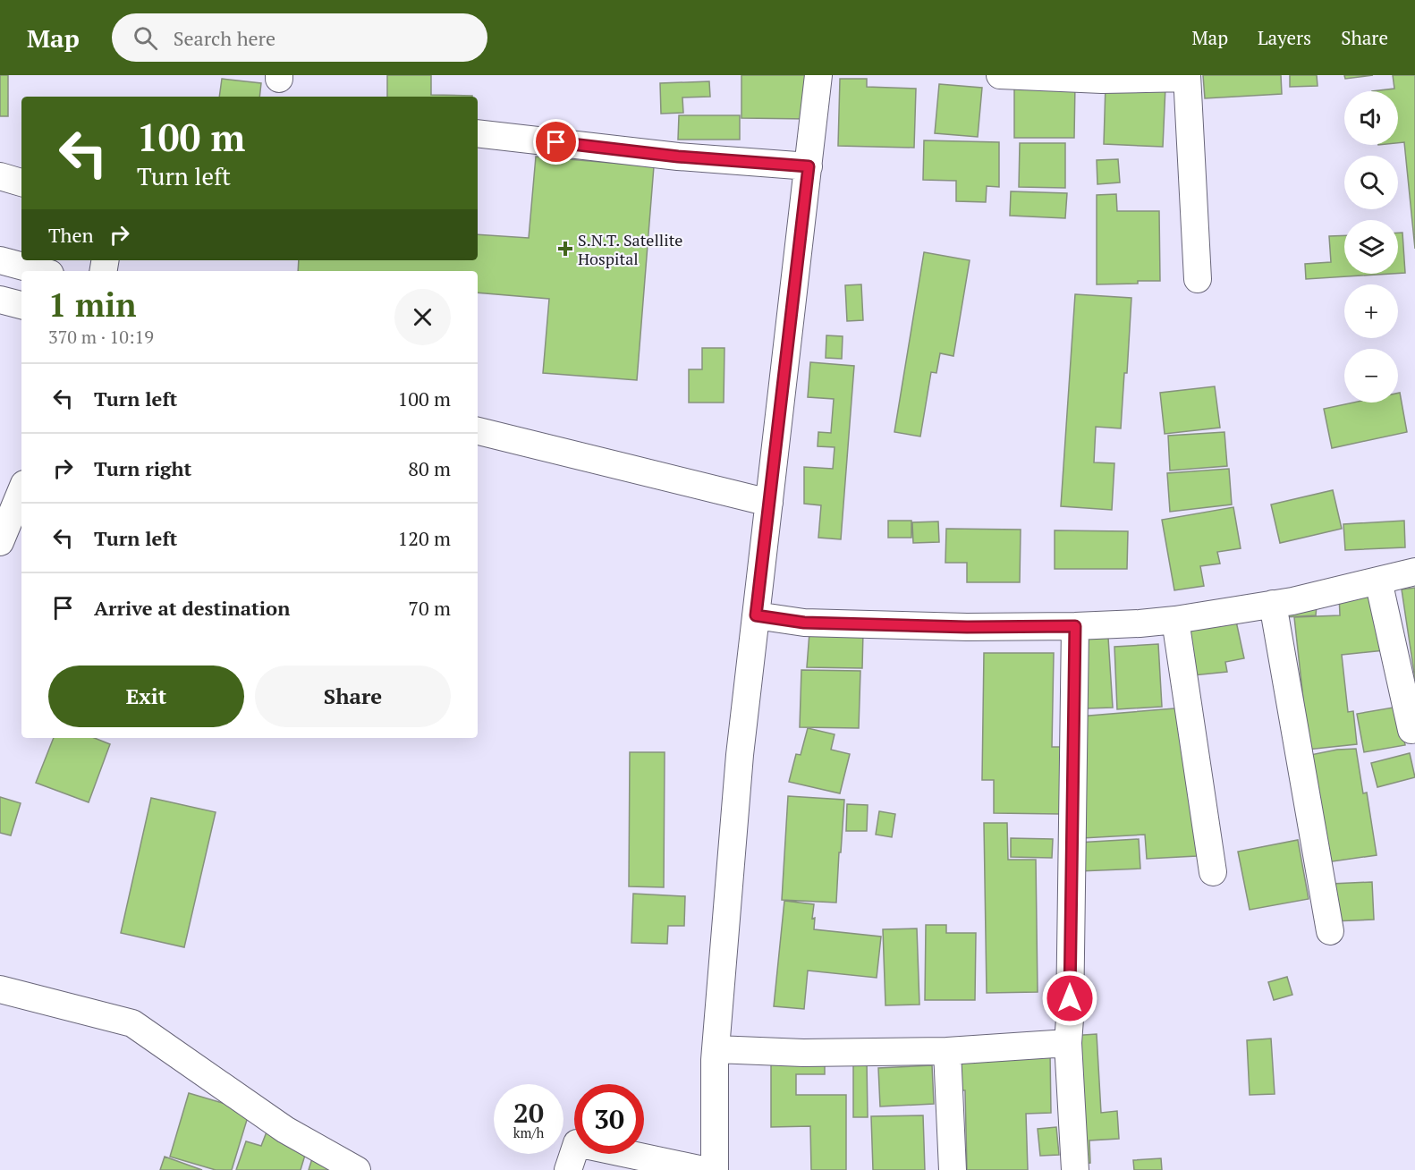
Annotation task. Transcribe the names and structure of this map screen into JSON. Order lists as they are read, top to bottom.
{
  "places": {
    "health": ["S.N.T. Satellite Hospital"]
  },
  "page": {
    "header": "Map",
    "search": "Search here",
    "nav": ["Map", "Layers", "Share"],
    "map_buttons": ["+", "−"],
    "turn": ["100 m", "Turn left"],
    "then": "Then",
    "heading": ["1 min", "370 m · 10:19"],
    "list": [
      {
        "name": "Turn left",
        "value": "100 m"
      },
      {
        "name": "Turn right",
        "value": "80 m"
      },
      {
        "name": "Turn left",
        "value": "120 m"
      },
      {
        "name": "Arrive at destination",
        "value": "70 m"
      }
    ],
    "buttons": ["Exit", "Share"],
    "speed": "20 km/h",
    "limit": "30"
  }
}
